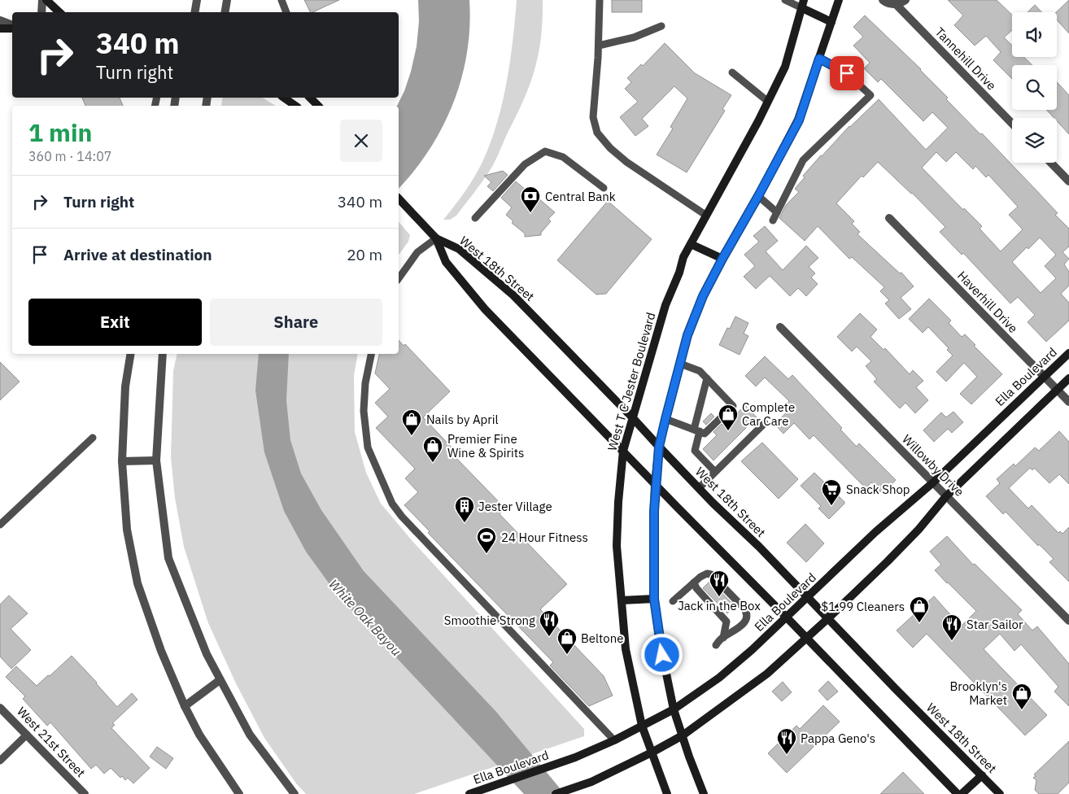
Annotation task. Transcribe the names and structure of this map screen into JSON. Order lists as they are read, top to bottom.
{
  "streets": {
    "main road": ["West 18th Street", "Ella Boulevard", "West T C Jester Boulevard"],
    "street": [
      "Tannehill Drive",
      "Haverhill Drive",
      "Willowby Drive",
      "West 21st Street"
    ]
  },
  "crossings": [
    ["West 18th Street", "Ella Boulevard"],
    ["West 18th Street", "West T C Jester Boulevard"],
    ["Haverhill Drive", "Ella Boulevard"],
    ["Ella Boulevard", "West T C Jester Boulevard"],
    ["Ella Boulevard", "Willowby Drive"]
  ],
  "water": ["White Oak Bayou"],
  "places": {
    "bank": ["Central Bank"],
    "shop": [
      "Complete Car Care",
      "Nails by April",
      "Premier Fine Wine & Spirits",
      "$1.99 Cleaners",
      "Beltone",
      "Brooklyn's Market"
    ],
    "supermarket": ["Snack Shop"],
    "building": ["Jester Village"],
    "sports": ["24 Hour Fitness"],
    "restaurant": [
      "Jack in the Box",
      "Smoothie Strong",
      "Star Sailor",
      "Pappa Geno's"
    ]
  },
  "page": {
    "turn": ["340 m", "Turn right"],
    "heading": ["1 min", "360 m · 14:07"],
    "list": [
      {
        "name": "Turn right",
        "value": "340 m"
      },
      {
        "name": "Arrive at destination",
        "value": "20 m"
      }
    ],
    "buttons": ["Exit", "Share"]
  }
}
